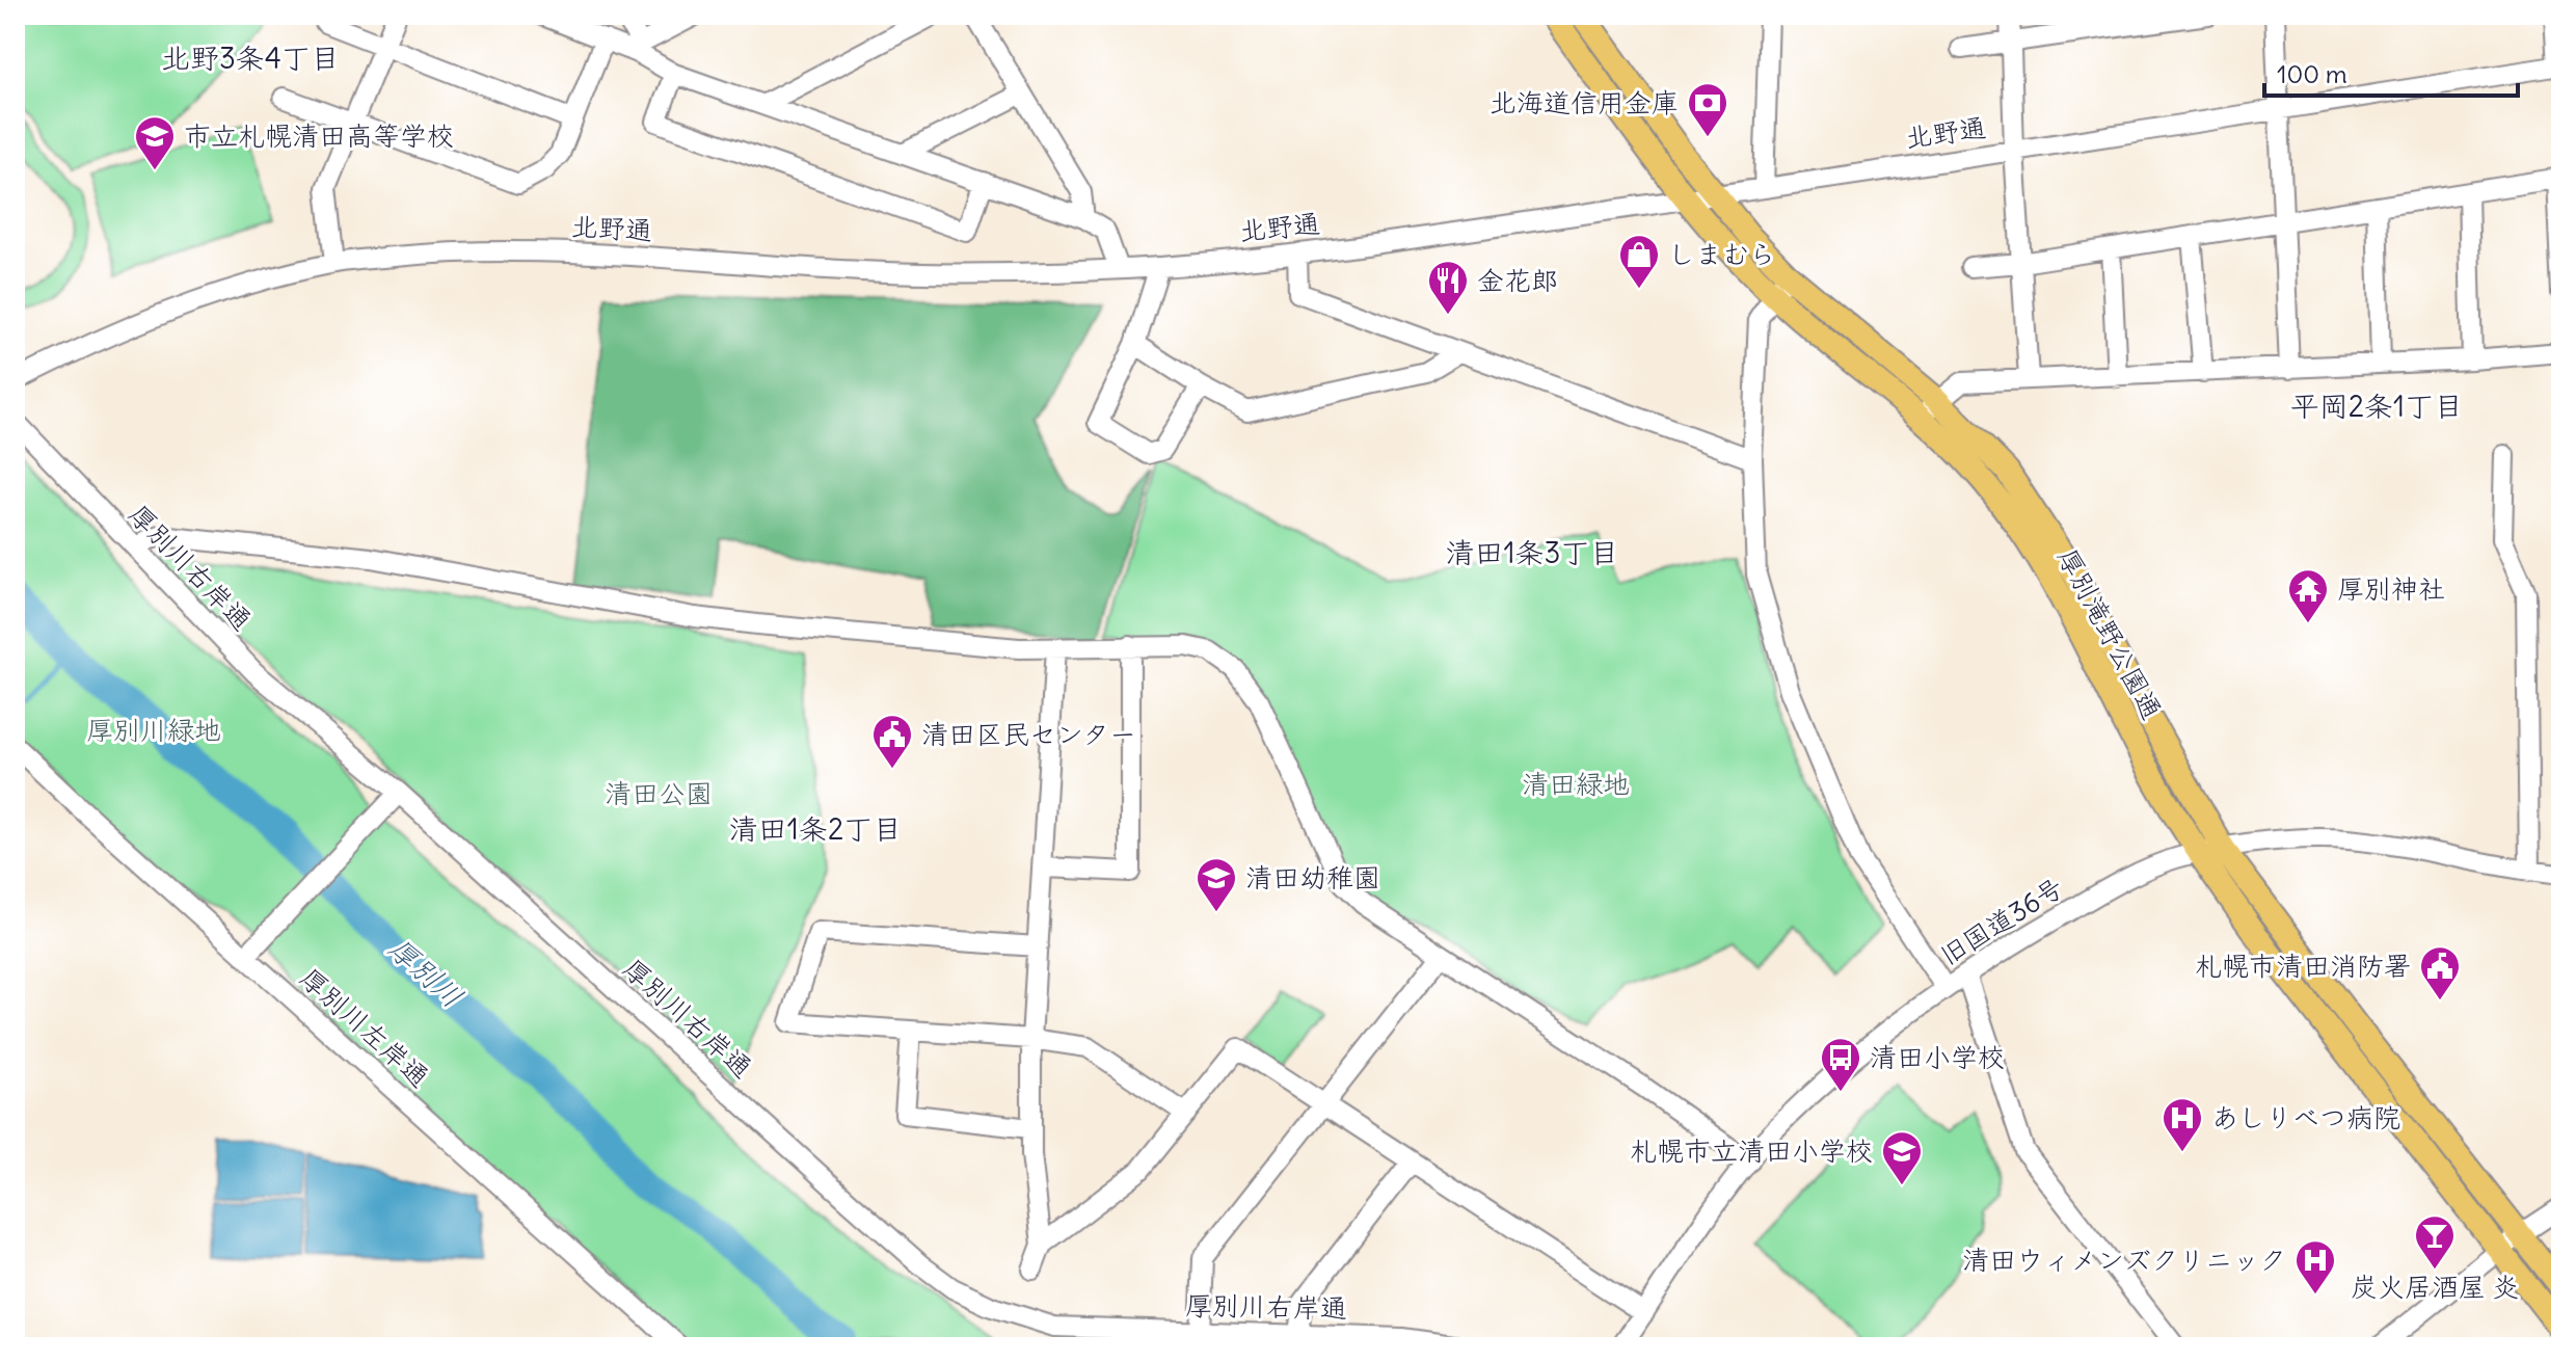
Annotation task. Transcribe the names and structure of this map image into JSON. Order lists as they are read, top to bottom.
{
  "streets": {
    "main road": ["厚別滝野公園通"],
    "street": [
      "北野通",
      "厚別川右岸通",
      "旧国道36号",
      "厚別川左岸通"
    ]
  },
  "crossings": [
    ["北野通", "厚別滝野公園通"],
    ["厚別滝野公園通", "旧国道36号"]
  ],
  "districts": [
    "北野3条4丁目",
    "平岡2条1丁目",
    "清田1条3丁目",
    "清田1条2丁目"
  ],
  "water": ["厚別川"],
  "parks": ["厚別川緑地", "清田緑地", "清田公園"],
  "places": {
    "bank": ["北海道信用金庫"],
    "school or university": ["市立札幌清田高等学校", "清田幼稚園", "札幌市立清田小学校"],
    "shop": ["しまむら"],
    "restaurant": ["金花郎"],
    "temple": ["厚別神社"],
    "public building": ["清田区民センター", "札幌市清田消防署"],
    "bus stop": ["清田小学校"],
    "hospital": ["あしりべつ病院", "清田ウィメンズクリニック"],
    "bar": ["炭火居酒屋 炎"]
  },
  "scale_bar": "100 m"
}
